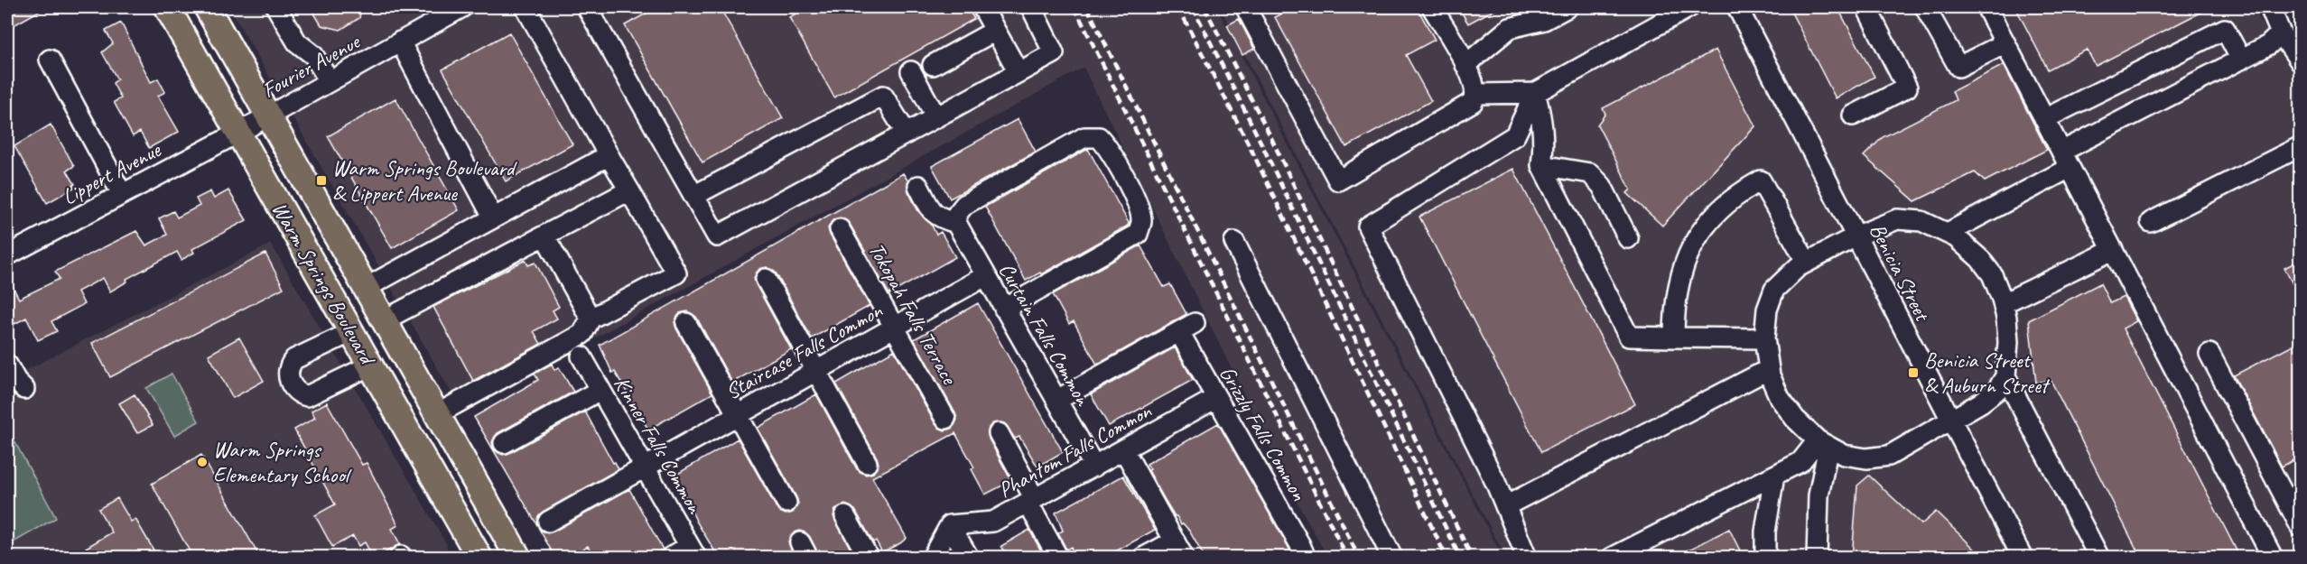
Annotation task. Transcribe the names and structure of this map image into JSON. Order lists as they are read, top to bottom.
{
  "streets": {
    "main road": ["Warm Springs Boulevard"],
    "street": [
      "Fourier Avenue",
      "Lippert Avenue",
      "Benicia Street",
      "Tokopah Falls Terrace",
      "Curtain Falls Common",
      "Staircase Falls Common",
      "Grizzly Falls Common",
      "Kinner Falls Common",
      "Phantom Falls Common"
    ]
  },
  "crossings": [
    ["Fourier Avenue", "Lippert Avenue"],
    ["Fourier Avenue", "Warm Springs Boulevard"],
    ["Lippert Avenue", "Warm Springs Boulevard"],
    ["Tokopah Falls Terrace", "Staircase Falls Common"],
    ["Curtain Falls Common", "Staircase Falls Common"],
    ["Curtain Falls Common", "Grizzly Falls Common"],
    ["Curtain Falls Common", "Phantom Falls Common"],
    ["Staircase Falls Common", "Kinner Falls Common"],
    ["Grizzly Falls Common", "Phantom Falls Common"]
  ],
  "places": {
    "transit": ["Warm Springs Boulevard & Lippert Avenue", "Benicia Street & Auburn Street"],
    "other": ["Warm Springs Elementary School"]
  }
}
